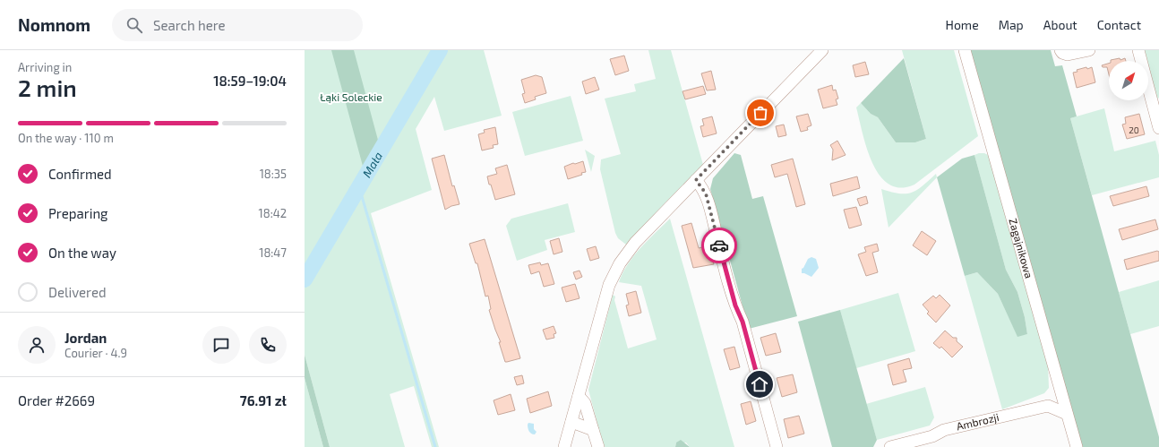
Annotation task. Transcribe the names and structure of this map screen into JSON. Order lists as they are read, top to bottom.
{
  "streets": {
    "street": ["Zagajnikowa", "Ambrozji"]
  },
  "crossings": [
    ["Zagajnikowa", "Ambrozji"]
  ],
  "water": ["Mała"],
  "parks": ["Łąki Soleckie"],
  "house_numbers": ["20"],
  "north": "top right",
  "page": {
    "header": "Nomnom",
    "search": "Search here",
    "nav": [
      "Home",
      "Map",
      "About",
      "Contact"
    ],
    "heading": ["2 min", "Arriving in", "18:59–19:04"],
    "panel": [
      "Jordan",
      "Courier · 4.9",
      "Order #2669",
      "76.91 zł"
    ],
    "bar": "On the way · 110 m",
    "list": [
      ["Confirmed", "18:35"],
      ["Preparing", "18:42"],
      ["On the way", "18:47"],
      "Delivered"
    ]
  }
}
